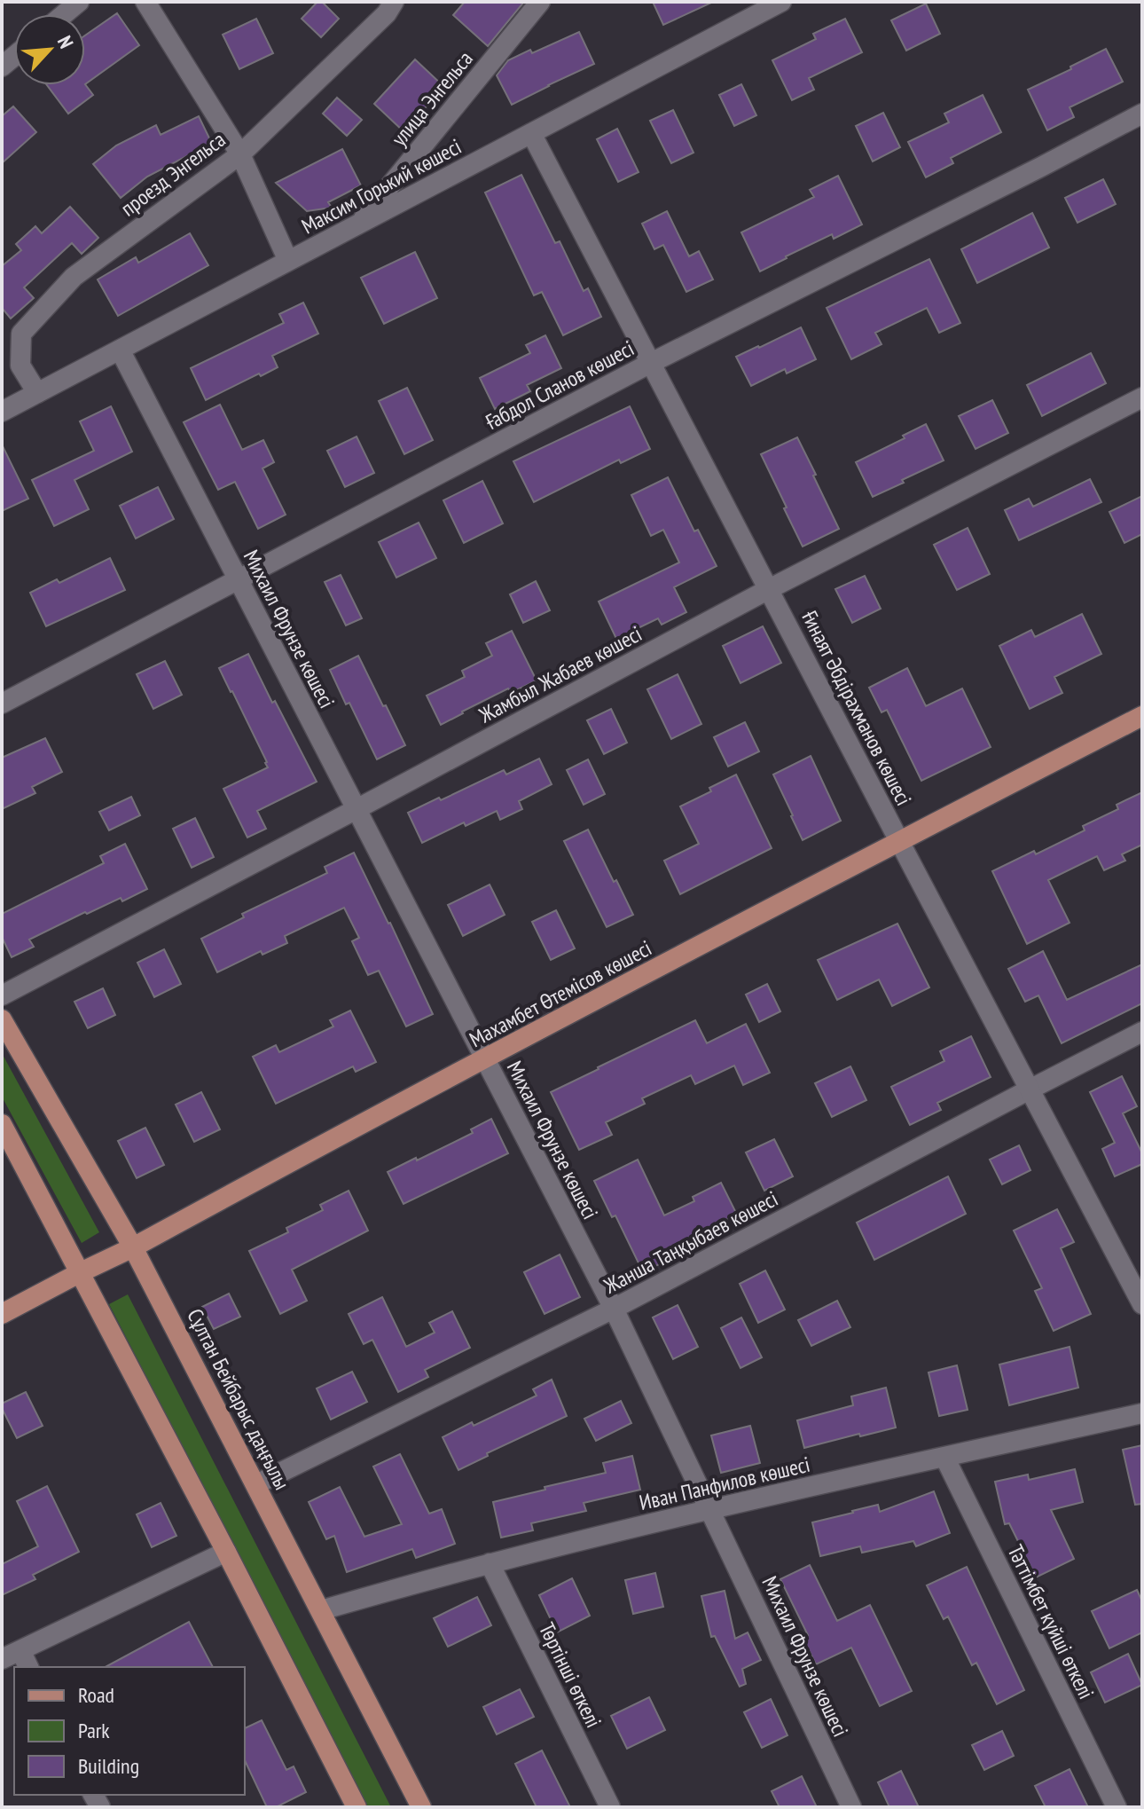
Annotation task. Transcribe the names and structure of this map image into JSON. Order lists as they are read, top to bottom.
{
  "streets": {
    "main road": ["Махамбет Өтемісов көшесі", "Сұлтан Бейбарыс даңғылы"],
    "street": [
      "улица Энгельса",
      "проезд Энгельса",
      "Максим Горький көшесі",
      "Ғабдол Сланов көшесі",
      "Михаил Фрунзе көшесі",
      "Жамбыл Жабаев көшесі",
      "Ғинаят Әбдірахманов көшесі",
      "Жанша Таңқыбаев көшесі",
      "Иван Панфилов көшесі",
      "Тәттімбет күйші өткелі",
      "Төртінші өткелі"
    ]
  },
  "crossings": [
    ["улица Энгельса", "Максим Горький көшесі"],
    ["проезд Энгельса", "Максим Горький көшесі"],
    ["Максим Горький көшесі", "Михаил Фрунзе көшесі"],
    ["Максим Горький көшесі", "Ғинаят Әбдірахманов көшесі"],
    ["Ғабдол Сланов көшесі", "Михаил Фрунзе көшесі"],
    ["Ғабдол Сланов көшесі", "Ғинаят Әбдірахманов көшесі"],
    ["Михаил Фрунзе көшесі", "Жамбыл Жабаев көшесі"],
    ["Михаил Фрунзе көшесі", "Махамбет Өтемісов көшесі"],
    ["Михаил Фрунзе көшесі", "Жанша Таңқыбаев көшесі"],
    ["Михаил Фрунзе көшесі", "Иван Панфилов көшесі"],
    ["Жамбыл Жабаев көшесі", "Ғинаят Әбдірахманов көшесі"],
    ["Ғинаят Әбдірахманов көшесі", "Махамбет Өтемісов көшесі"],
    ["Ғинаят Әбдірахманов көшесі", "Жанша Таңқыбаев көшесі"],
    ["Махамбет Өтемісов көшесі", "Сұлтан Бейбарыс даңғылы"],
    ["Жанша Таңқыбаев көшесі", "Сұлтан Бейбарыс даңғылы"],
    ["Сұлтан Бейбарыс даңғылы", "Иван Панфилов көшесі"],
    ["Иван Панфилов көшесі", "Тәттімбет күйші өткелі"],
    ["Иван Панфилов көшесі", "Төртінші өткелі"]
  ],
  "legend": ["Road", "Park", "Building"],
  "north": "top right"
}
